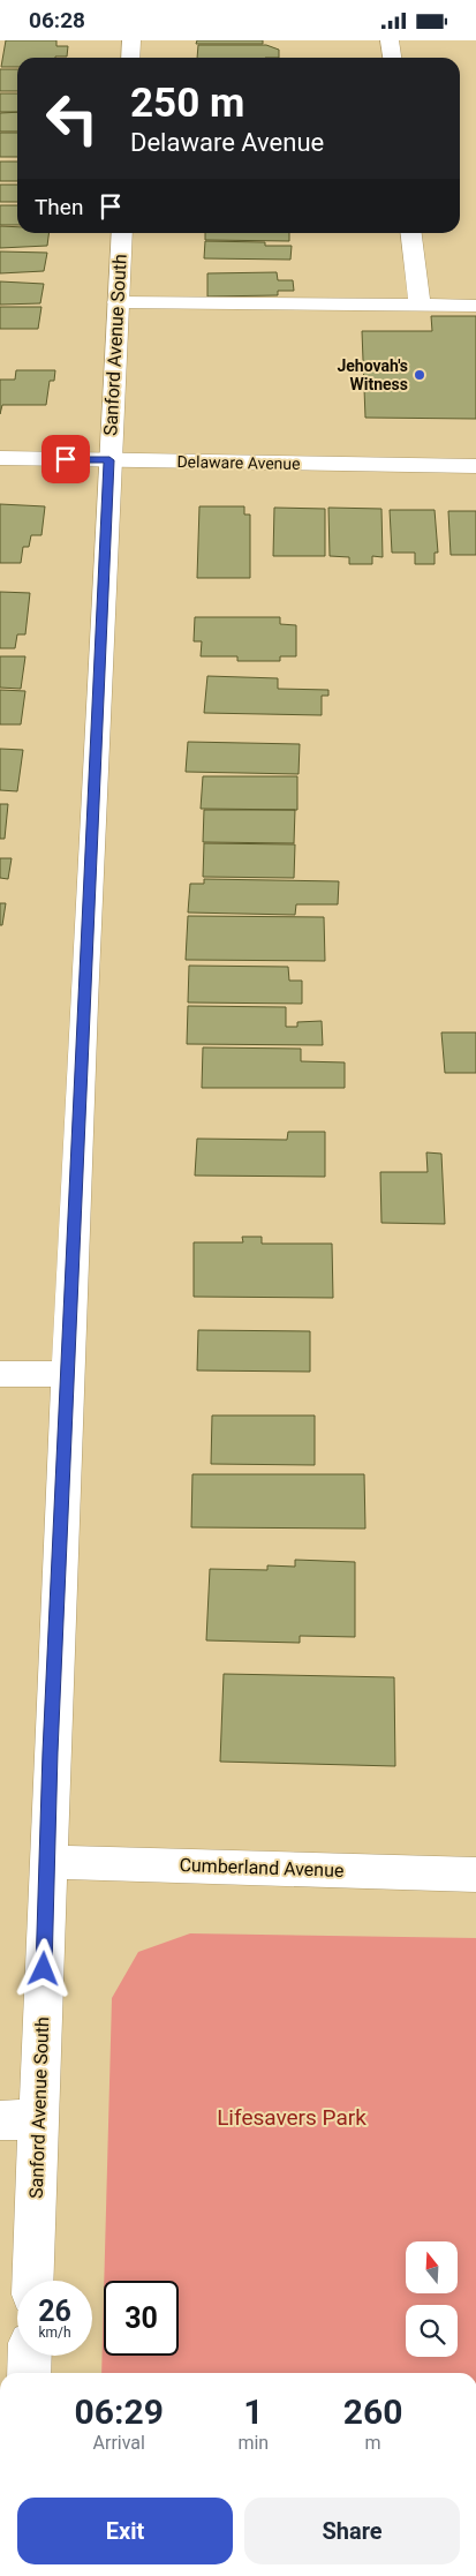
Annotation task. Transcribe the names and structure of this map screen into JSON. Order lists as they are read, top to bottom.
{
  "streets": {
    "street": ["Sanford Avenue South", "Delaware Avenue", "Cumberland Avenue"]
  },
  "crossings": [
    ["Sanford Avenue South", "Delaware Avenue"],
    ["Sanford Avenue South", "Cumberland Avenue"]
  ],
  "parks": ["Lifesavers Park"],
  "places": ["Jehovah's Witness"],
  "north": "top",
  "page": {
    "status": "06:28",
    "turn": ["250 m", "Delaware Avenue"],
    "then": "Then",
    "speed": "26 km/h",
    "limit": "30",
    "eta": [
      "06:29",
      "Arrival",
      "1",
      "min",
      "260",
      "m"
    ],
    "buttons": ["Exit", "Share"]
  }
}
